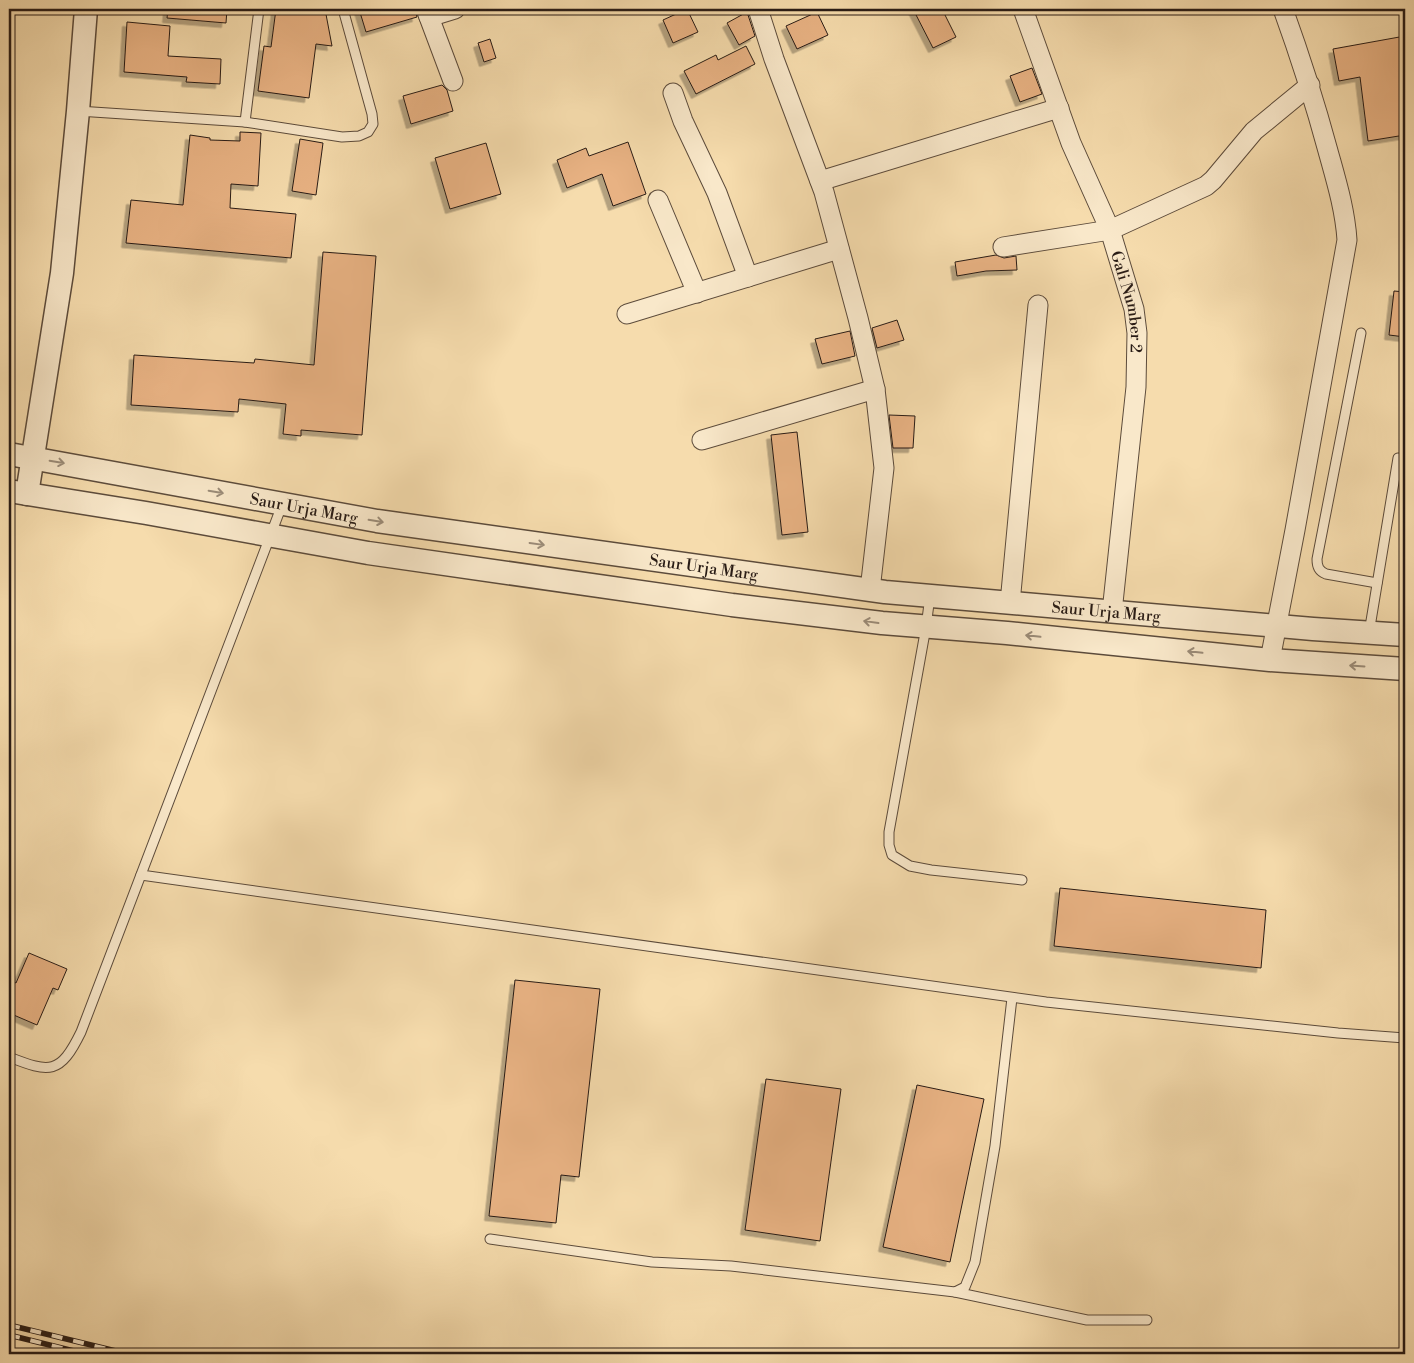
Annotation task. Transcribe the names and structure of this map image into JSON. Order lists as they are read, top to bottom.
{
  "streets": {
    "street": ["Gali Number 2", "Saur Urja Marg"]
  },
  "crossings": [
    ["Gali Number 2", "Saur Urja Marg"]
  ]
}
